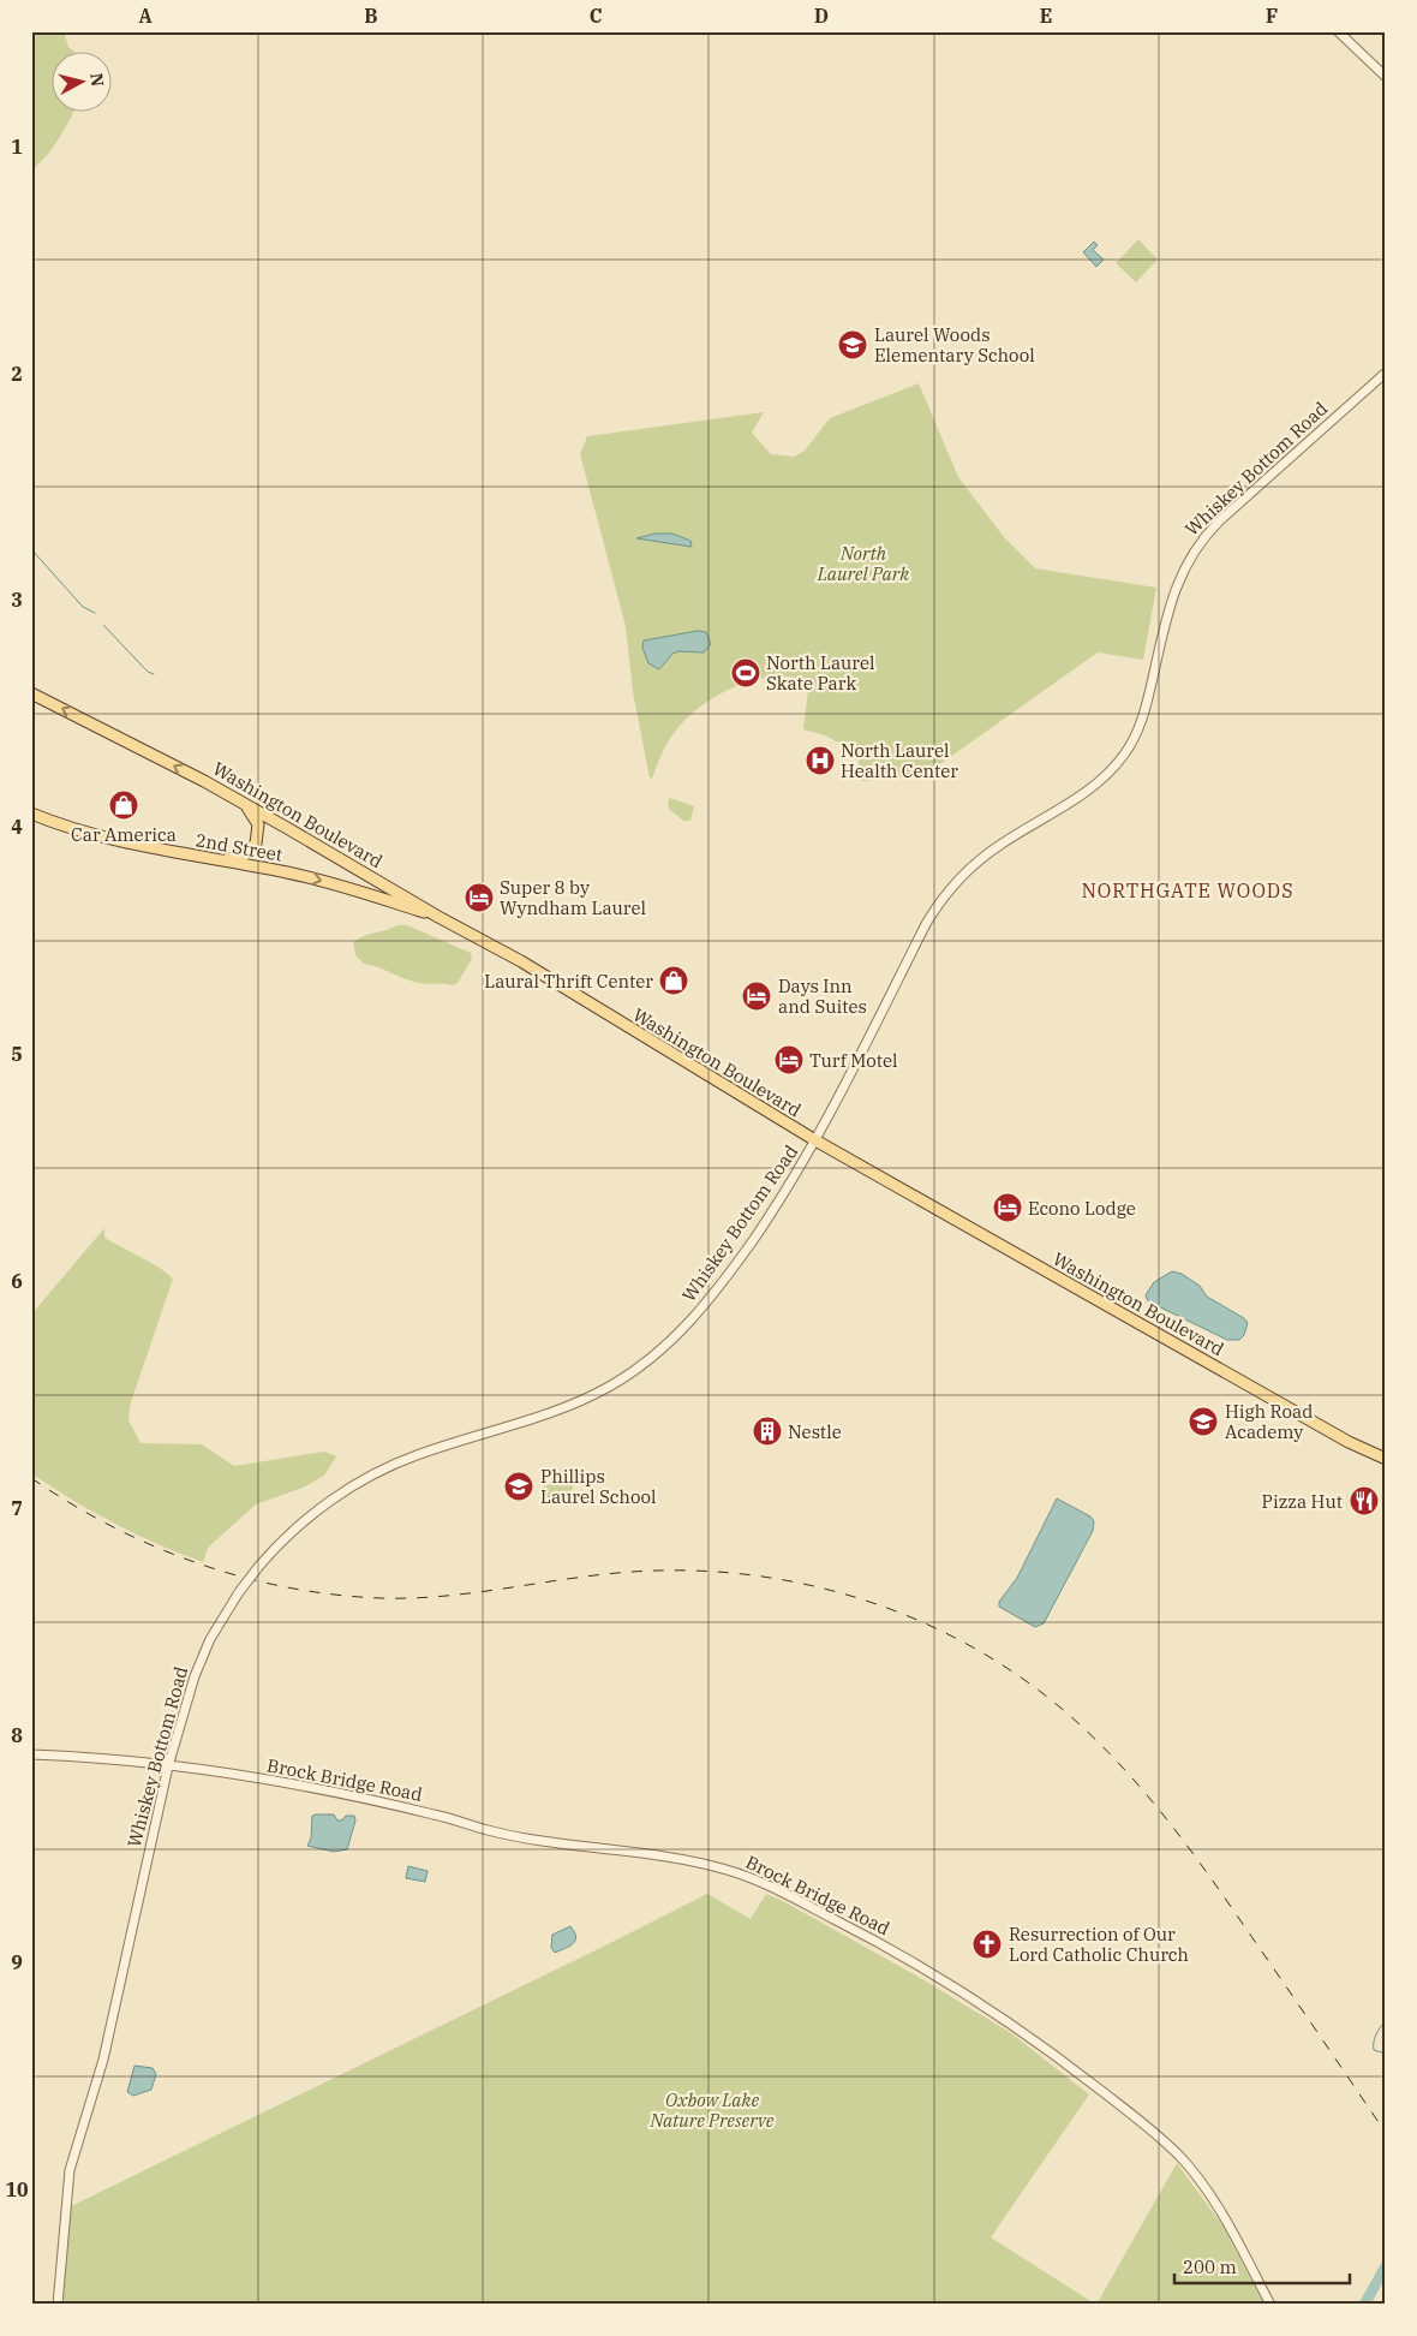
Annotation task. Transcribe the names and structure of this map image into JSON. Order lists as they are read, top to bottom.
{
  "streets": {
    "main road": ["Washington Boulevard", "2nd Street"],
    "street": ["Whiskey Bottom Road", "Brock Bridge Road"]
  },
  "crossings": [
    ["Whiskey Bottom Road", "Washington Boulevard"],
    ["Whiskey Bottom Road", "Brock Bridge Road"],
    ["Washington Boulevard", "2nd Street"]
  ],
  "one_way": ["2nd Street"],
  "districts": ["NORTHGATE WOODS"],
  "parks": ["North Laurel Park", "Oxbow Lake Nature Preserve"],
  "places": {
    "school or university": ["Laurel Woods Elementary School", "High Road Academy", "Phillips Laurel School"],
    "sports": ["North Laurel Skate Park"],
    "hospital": ["North Laurel Health Center"],
    "shop": ["Car America", "Laural Thrift Center"],
    "hotel": [
      "Super 8 by Wyndham Laurel",
      "Days Inn and Suites",
      "Turf Motel",
      "Econo Lodge"
    ],
    "building": ["Nestle"],
    "restaurant": ["Pizza Hut"],
    "church": ["Resurrection of Our Lord Catholic Church"]
  },
  "scale_bar": "200 m",
  "north": "right",
  "grid": {
    "columns": [
      "A",
      "B",
      "C",
      "D",
      "E",
      "F"
    ],
    "rows": [
      "1",
      "2",
      "3",
      "4",
      "5",
      "6",
      "7",
      "8",
      "9",
      "10"
    ]
  }
}
